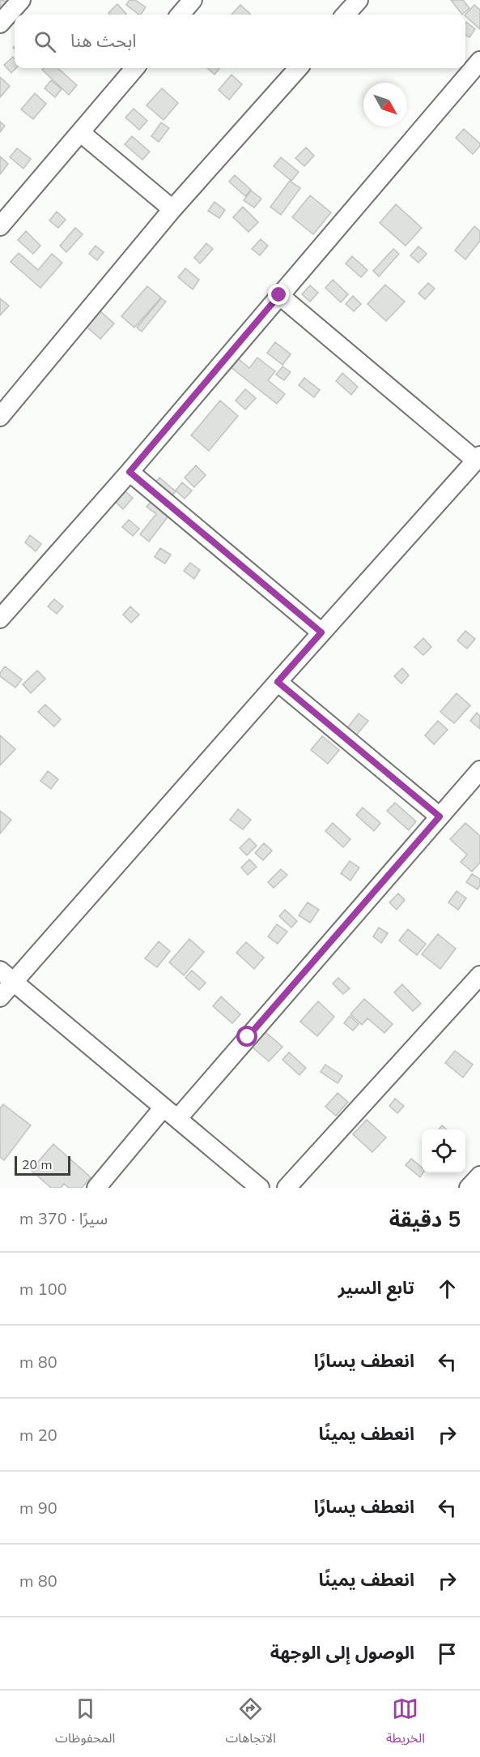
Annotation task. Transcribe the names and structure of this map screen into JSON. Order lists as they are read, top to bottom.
{
  "scale_bar": "20 m",
  "north": "bottom right",
  "page": {
    "search": "ابحث هنا",
    "scale": "20 m",
    "heading": ["5 دقيقة", "سيرًا · 370 m"],
    "list": [
      ["تابع السير", "100 m"],
      ["انعطف يسارًا", "80 m"],
      ["انعطف يمينًا", "20 m"],
      ["انعطف يسارًا", "90 m"],
      ["انعطف يمينًا", "80 m"],
      "الوصول إلى الوجهة"
    ],
    "nav": ["الخريطة", "الاتجاهات", "المحفوظات"]
  }
}
